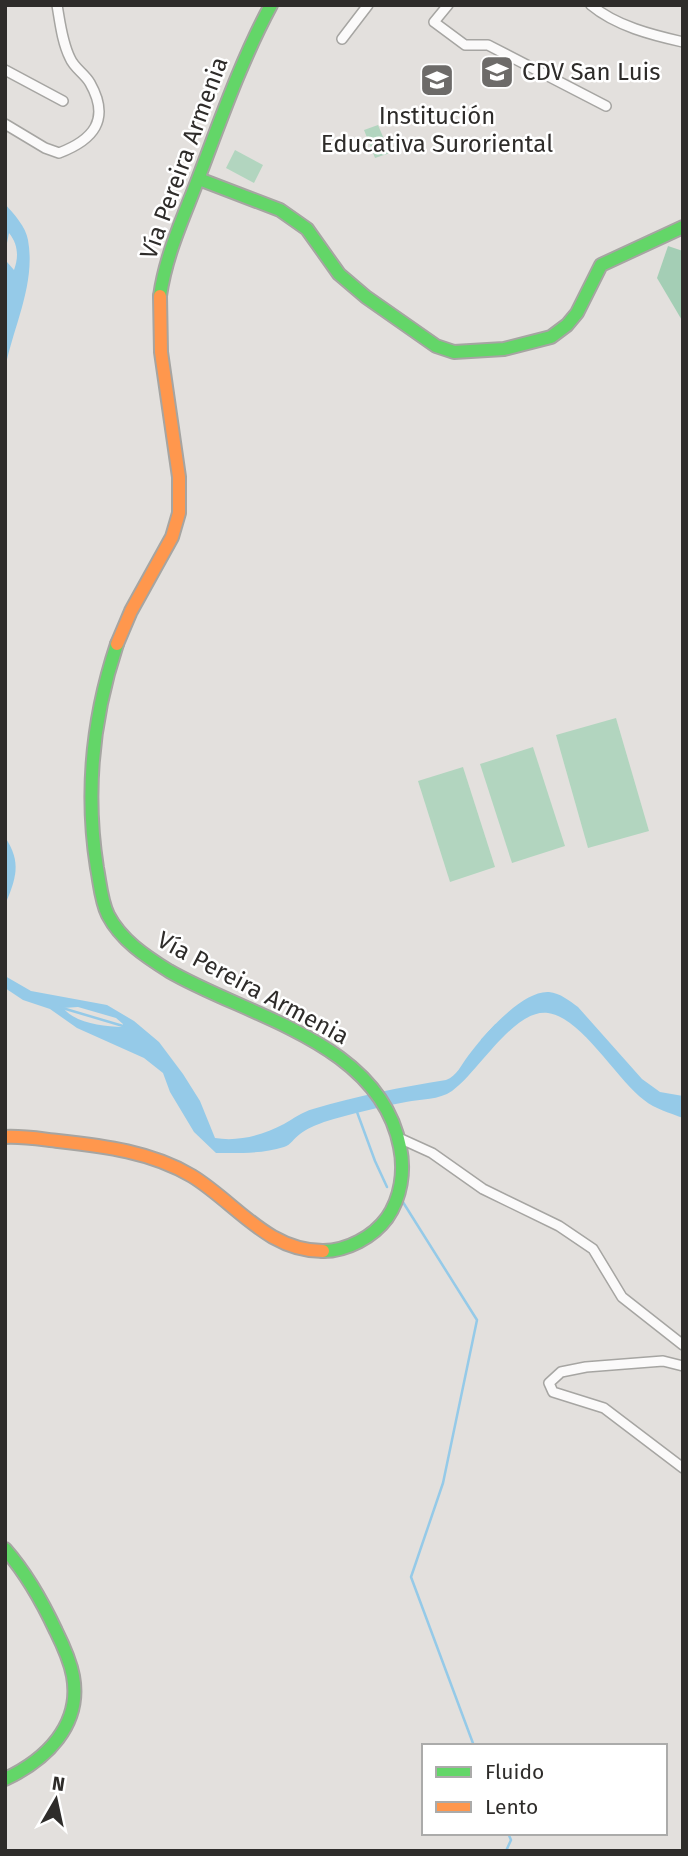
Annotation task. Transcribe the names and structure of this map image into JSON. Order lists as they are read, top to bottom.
{
  "streets": {
    "main road": ["Vía Pereira Armenia"]
  },
  "places": {
    "school or university": ["CDV San Luis", "Institución Educativa Suroriental"]
  },
  "legend": ["Fluido", "Lento"],
  "north": "top"
}
